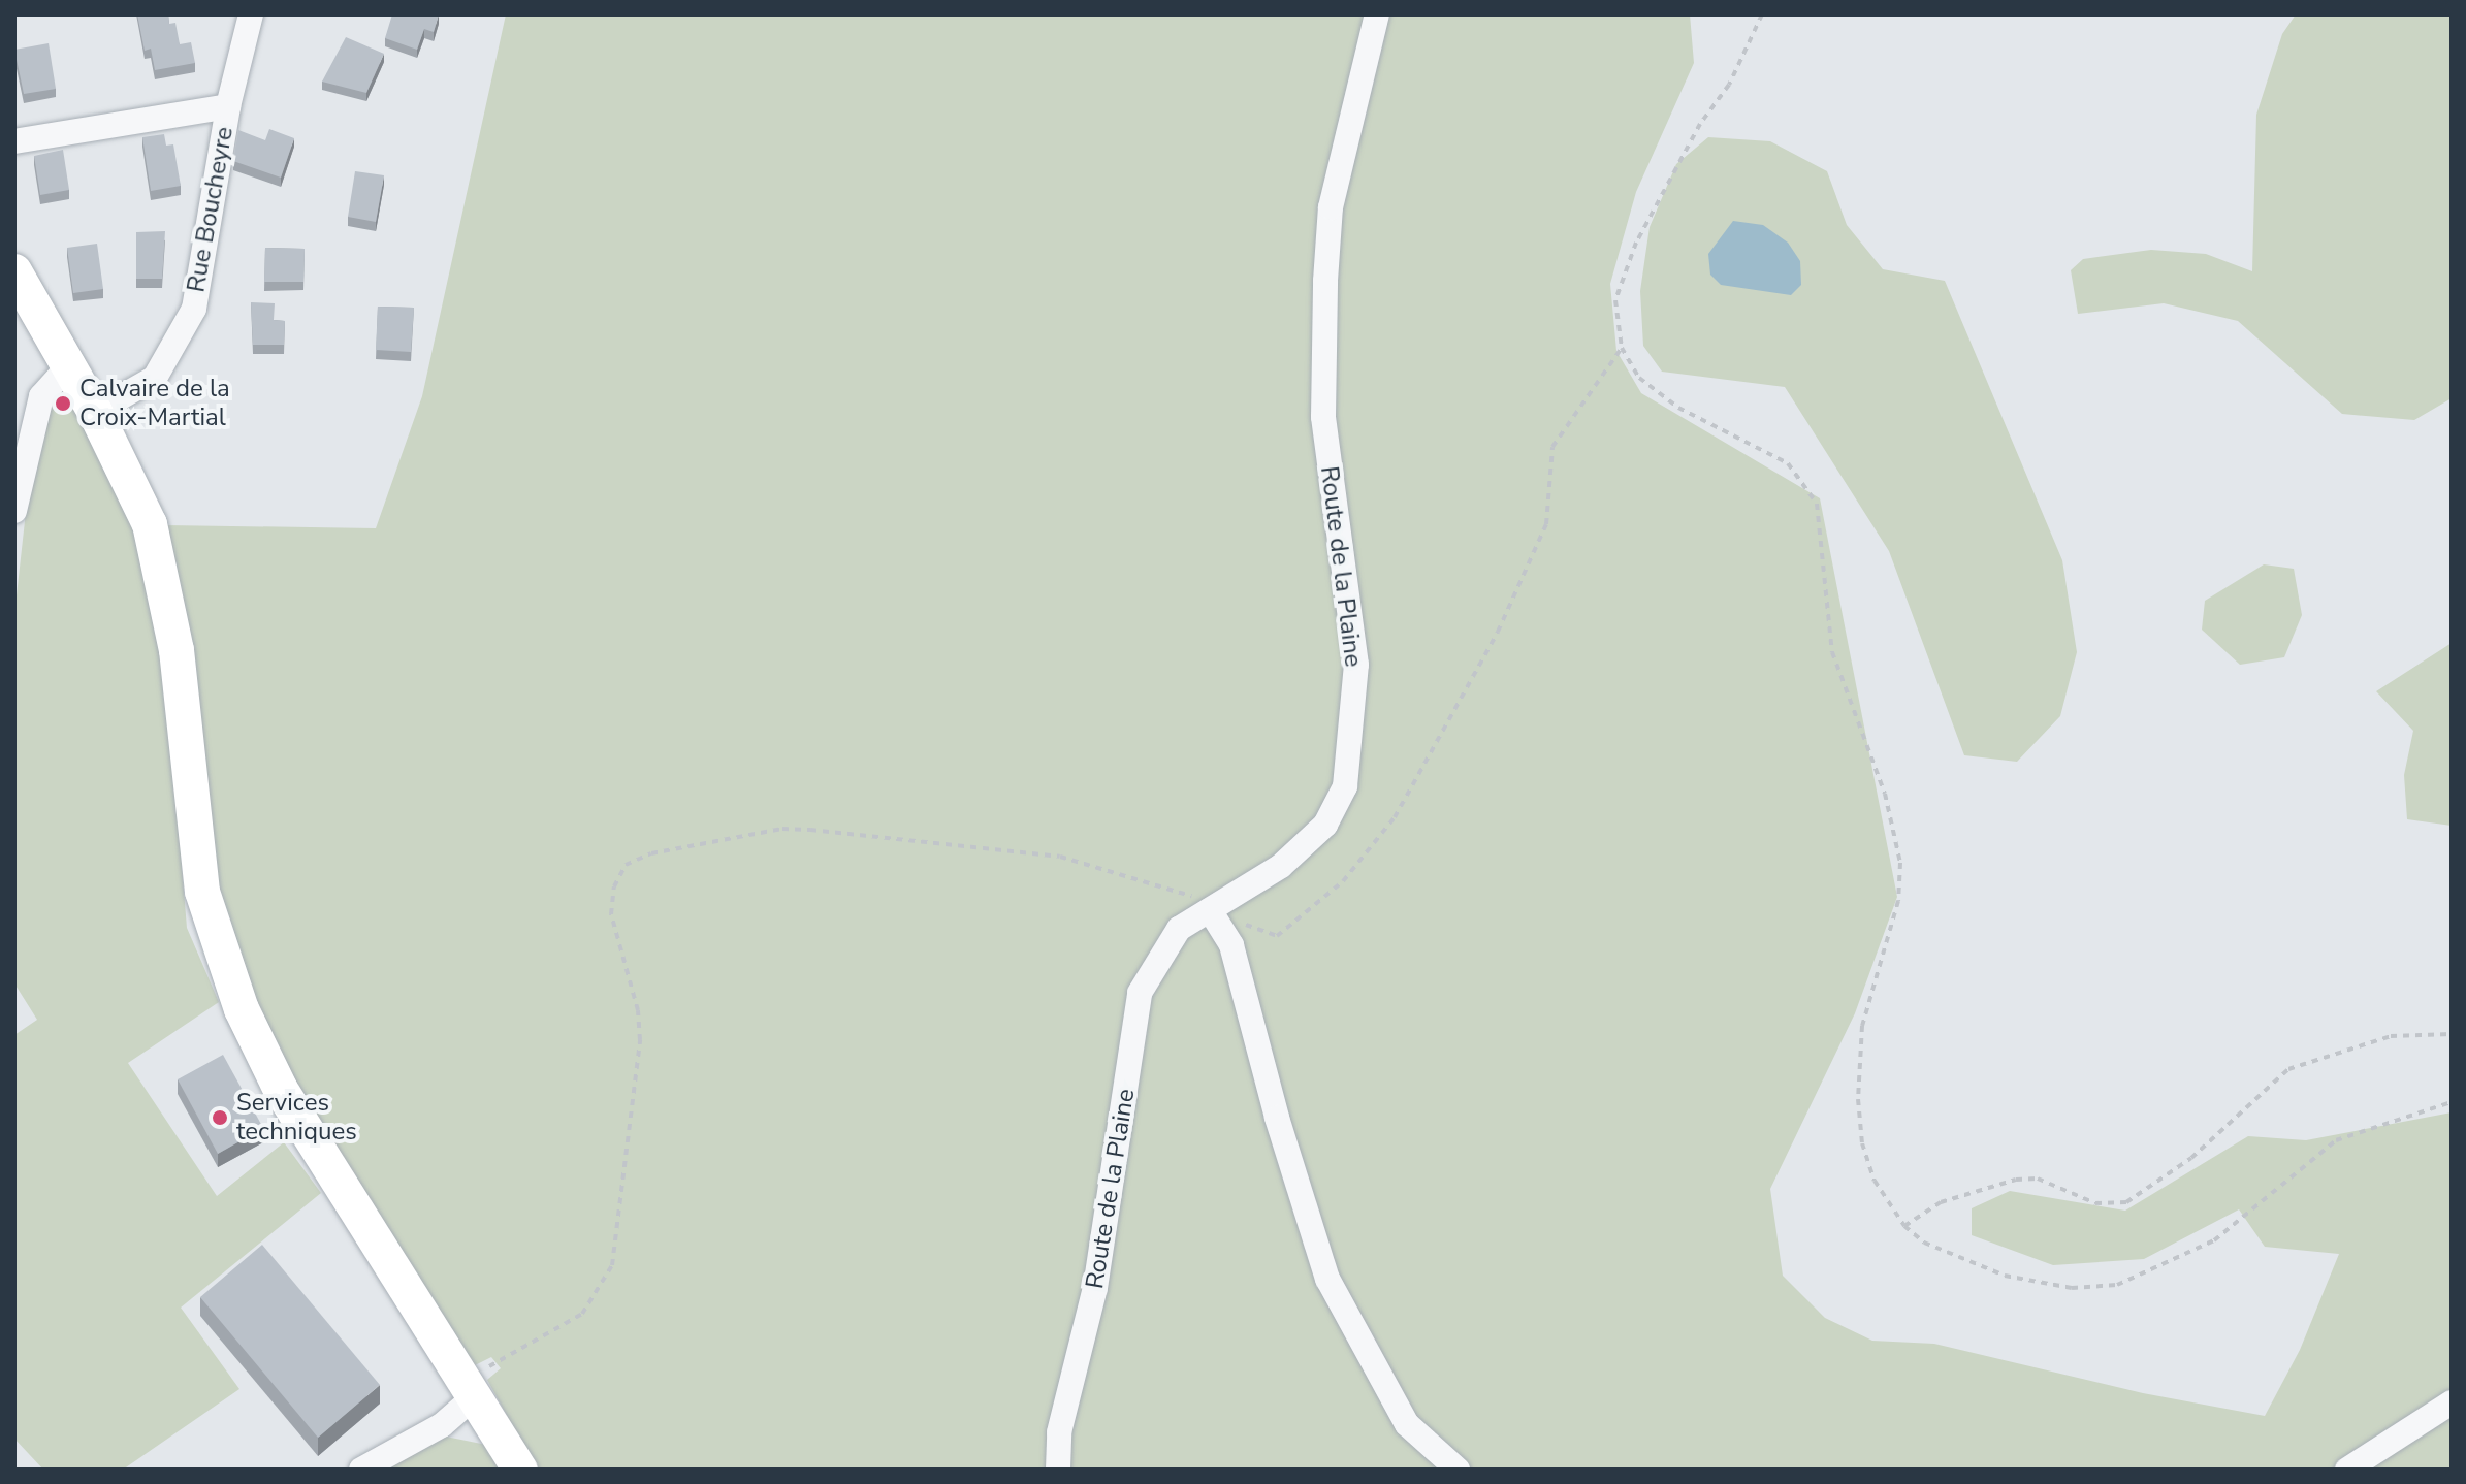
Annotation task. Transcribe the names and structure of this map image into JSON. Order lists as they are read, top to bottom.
{
  "streets": {
    "street": ["Rue Boucheyre", "Route de la Plaine"]
  },
  "places": ["Calvaire de la Croix-Martial", "Services techniques"]
}
